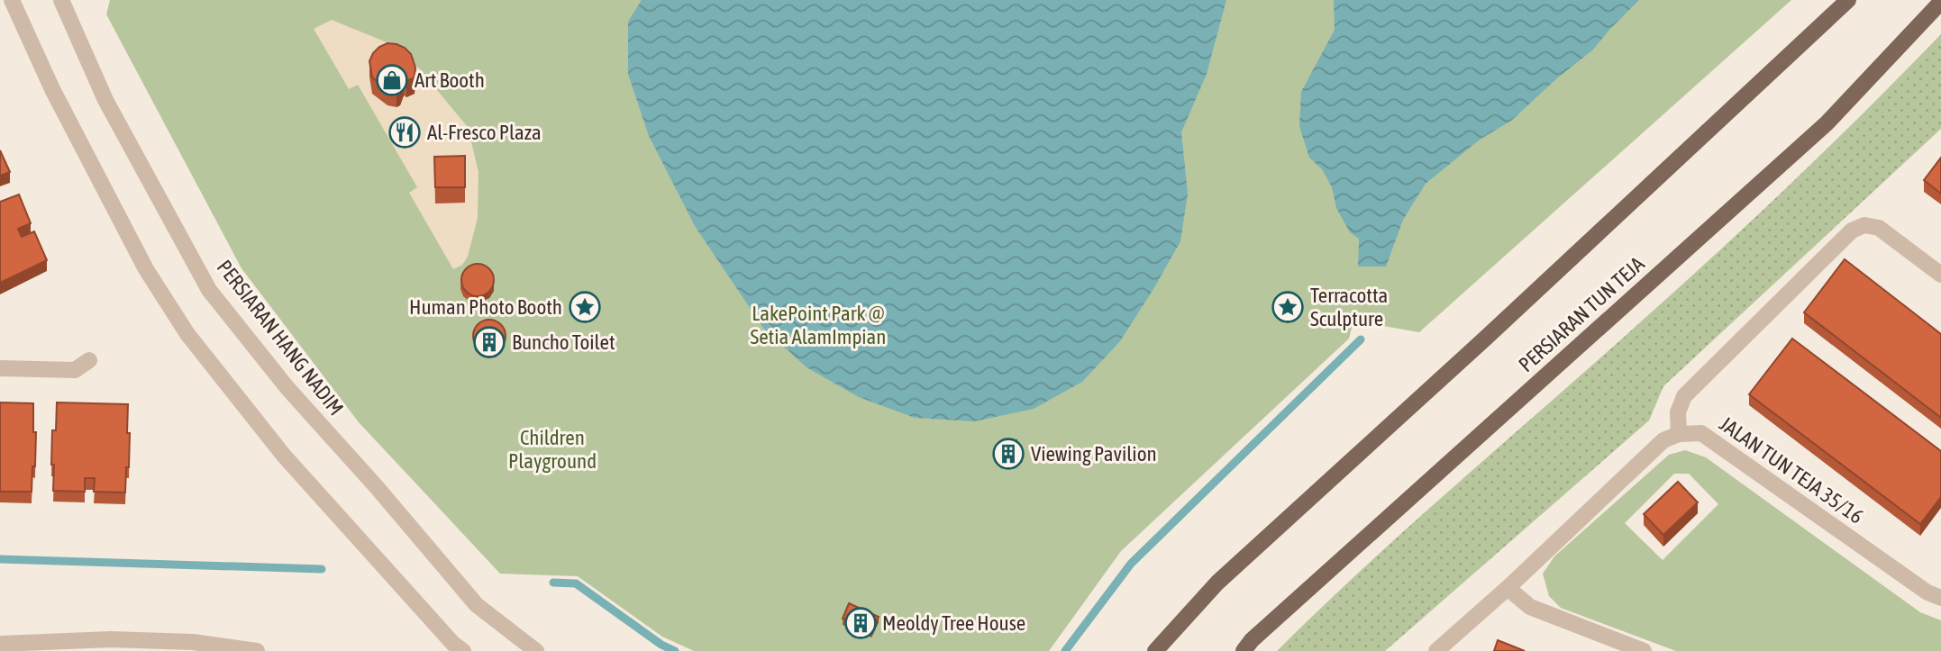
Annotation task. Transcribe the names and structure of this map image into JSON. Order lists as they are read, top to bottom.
{
  "streets": {
    "main road": ["PERSIARAN TUN TEJA"],
    "street": ["PERSIARAN HANG NADIM", "JALAN TUN TEJA 35/16"]
  },
  "parks": ["LakePoint Park @ Setia AlamImpian", "Children Playground"],
  "places": {
    "shop": ["Art Booth"],
    "restaurant": ["Al-Fresco Plaza"],
    "place": ["Human Photo Booth", "Terracotta Sculpture"],
    "building": ["Buncho Toilet", "Viewing Pavilion", "Meoldy Tree House"]
  }
}
